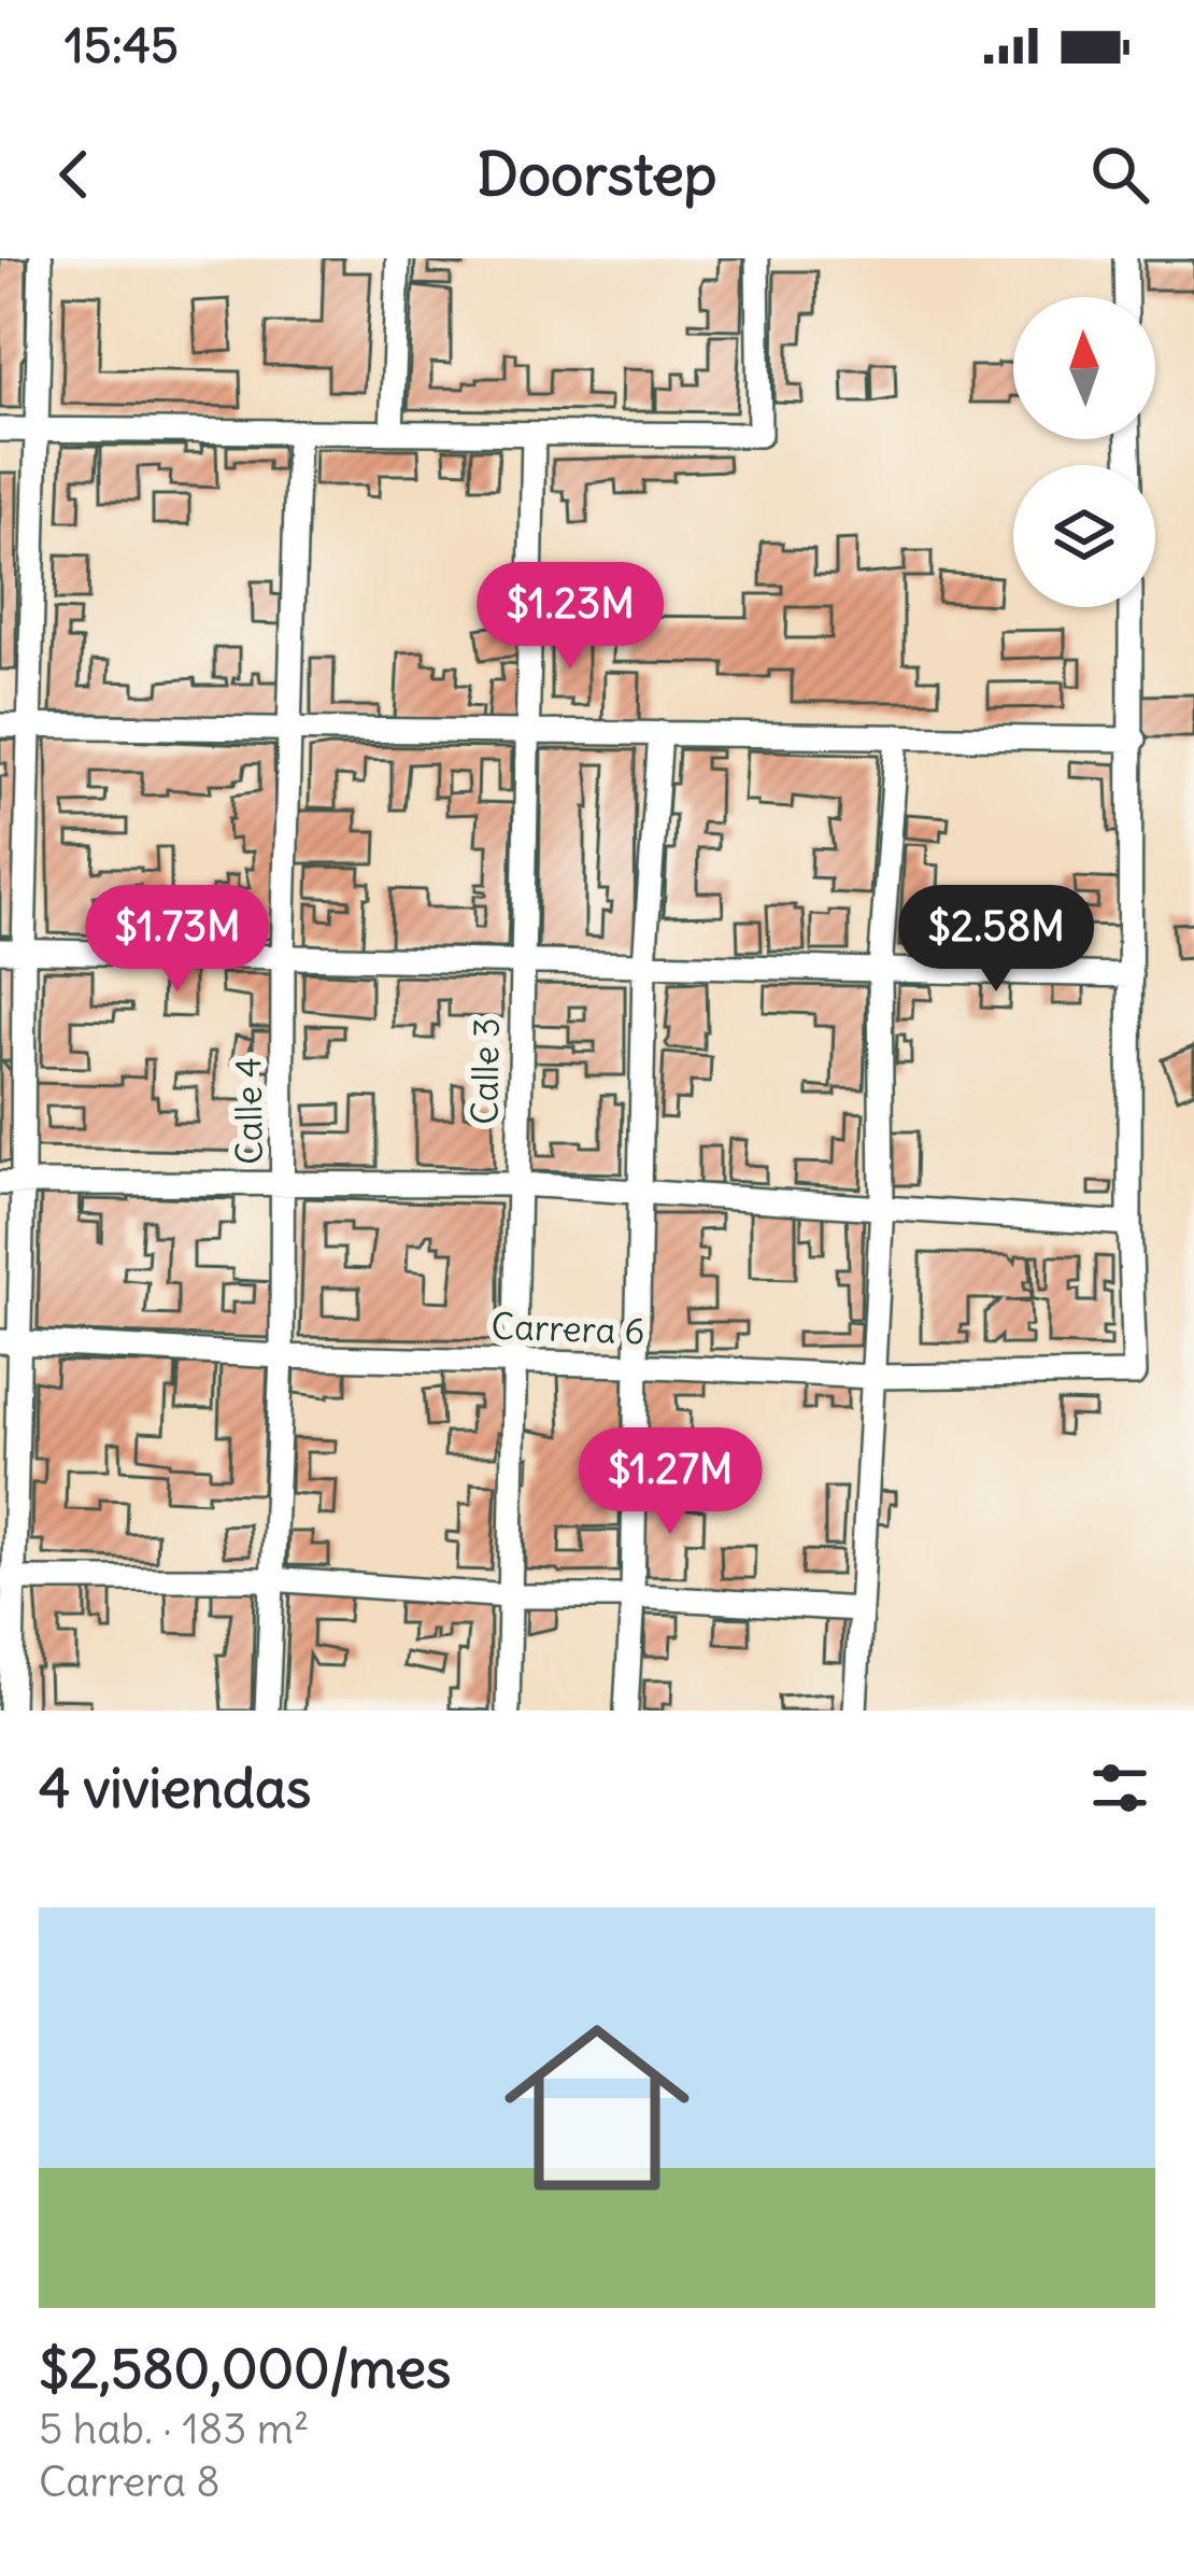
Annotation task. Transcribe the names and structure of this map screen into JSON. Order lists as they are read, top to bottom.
{
  "streets": {
    "street": ["Calle 3", "Calle 4", "Carrera 6"]
  },
  "crossings": [
    ["Calle 3", "Carrera 6"],
    ["Calle 4", "Carrera 6"]
  ],
  "north": "top",
  "page": {
    "status": "15:45",
    "header": "Doorstep",
    "price": [
      "$1.23M",
      "$1.73M",
      "$2.58M",
      "$1.27M"
    ],
    "heading": "4 viviendas",
    "list": [
      {
        "name": "$2,580,000/mes",
        "note": "5 hab. · 183 m² · Carrera 8"
      }
    ]
  }
}
